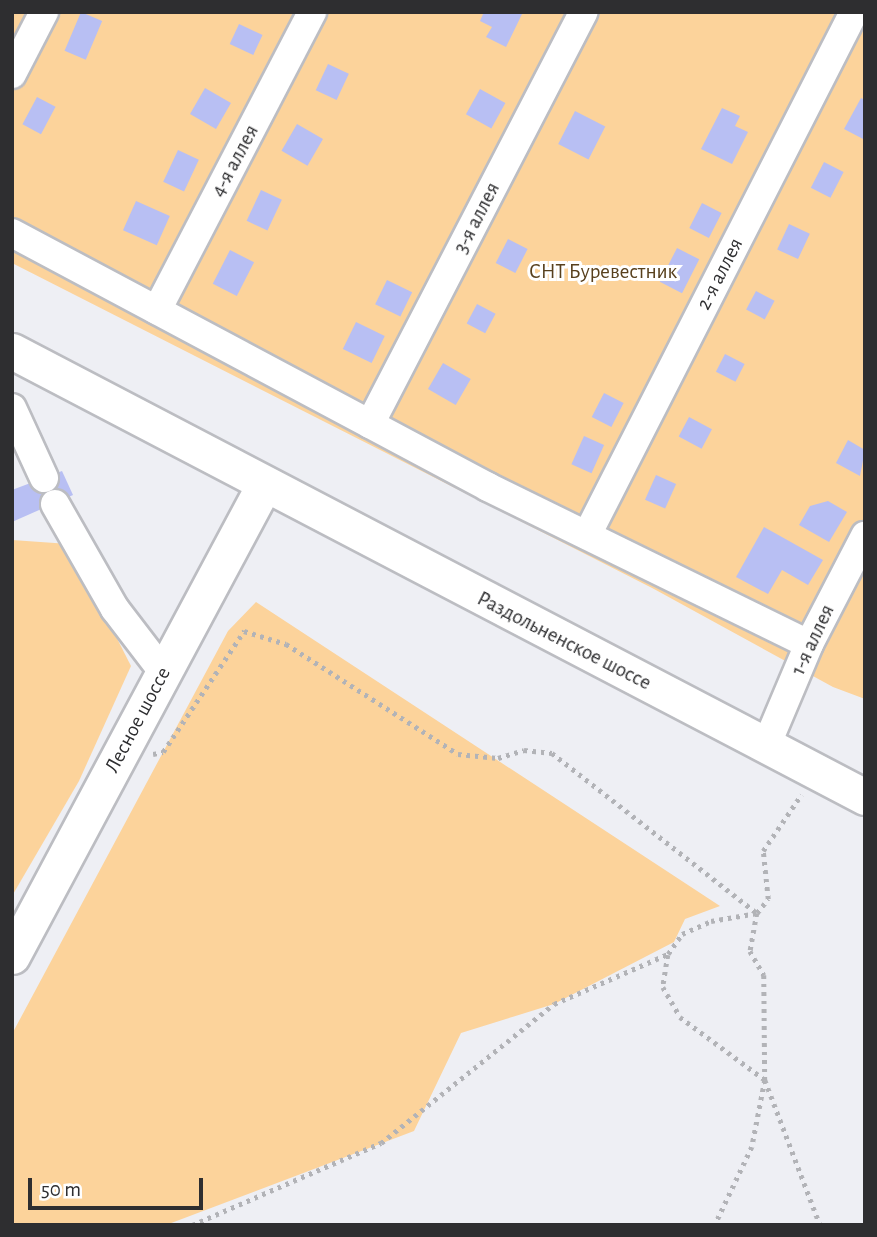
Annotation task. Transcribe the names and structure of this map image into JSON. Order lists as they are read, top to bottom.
{
  "streets": {
    "main road": ["Раздольненское шоссе", "Лесное шоссе"],
    "lane": [
      "4-я аллея",
      "3-я аллея",
      "2-я аллея",
      "1-я аллея"
    ]
  },
  "crossings": [
    ["1-я аллея", "Раздольненское шоссе"],
    ["Раздольненское шоссе", "Лесное шоссе"]
  ],
  "parks": ["СНТ Буревестник"],
  "scale_bar": "50 m"
}
